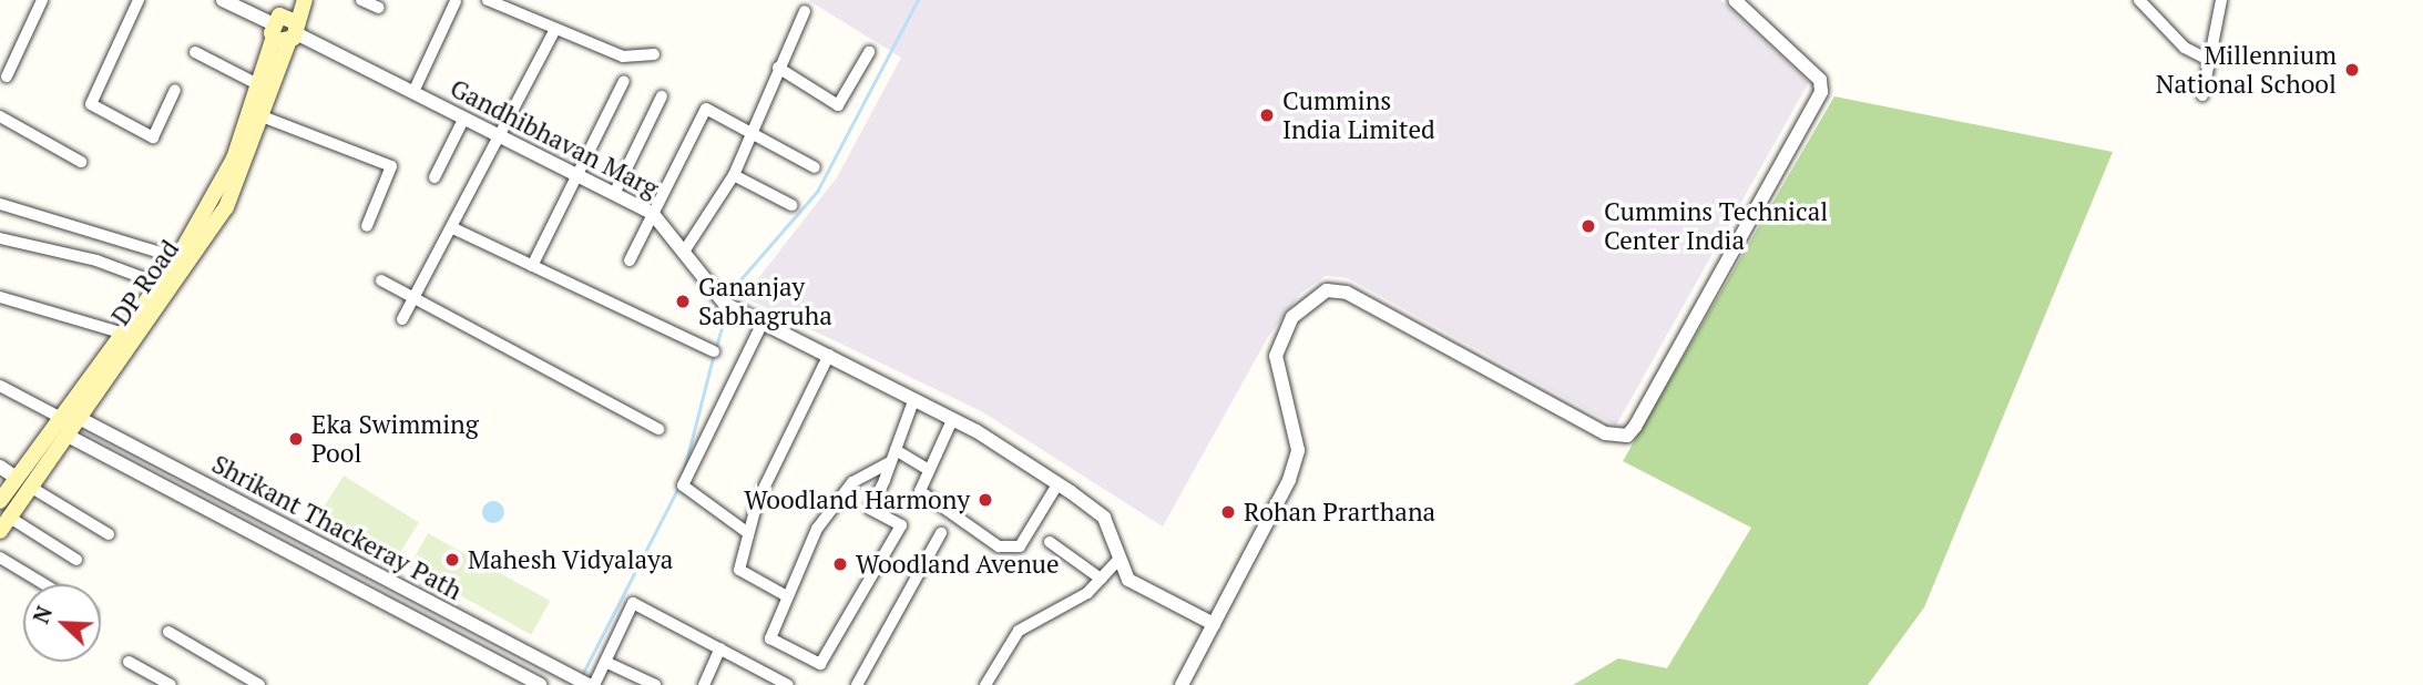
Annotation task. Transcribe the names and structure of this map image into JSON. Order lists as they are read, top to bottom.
{
  "streets": {
    "main road": ["DP Road", "Shrikant Thackeray Path"],
    "street": ["Gandhibhavan Marg"]
  },
  "crossings": [
    ["Gandhibhavan Marg", "DP Road"],
    ["DP Road", "Shrikant Thackeray Path"]
  ],
  "places": [
    "Millennium National School",
    "Cummins India Limited",
    "Cummins Technical Center India",
    "Gananjay Sabhagruha",
    "Eka Swimming Pool",
    "Woodland Harmony",
    "Rohan Prarthana",
    "Mahesh Vidyalaya",
    "Woodland Avenue"
  ],
  "north": "top left"
}
